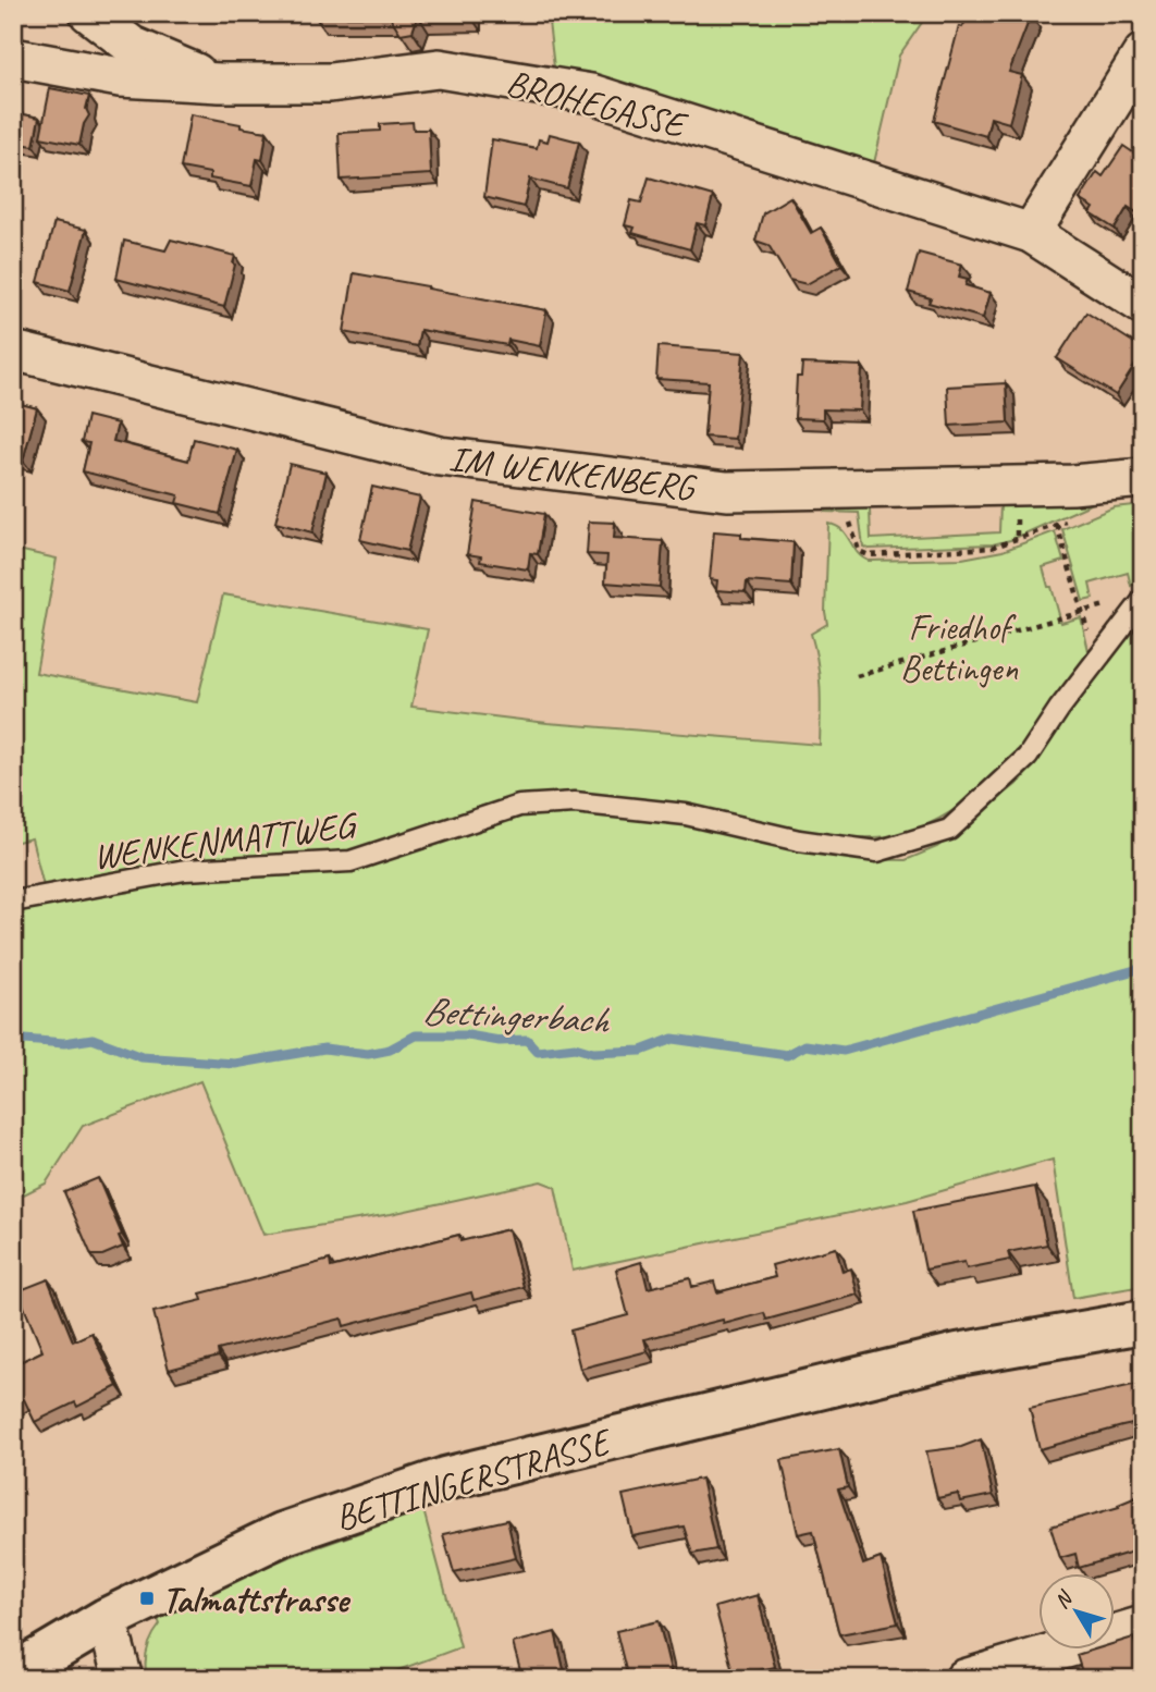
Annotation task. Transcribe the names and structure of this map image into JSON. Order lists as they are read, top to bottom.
{
  "streets": {
    "street": ["BROHEGASSE", "IM WENKENBERG", "BETTINGERSTRASSE"],
    "lane": ["WENKENMATTWEG"]
  },
  "water": ["Bettingerbach"],
  "parks": ["Friedhof Bettingen"],
  "places": {
    "transit": ["Talmattstrasse"]
  },
  "north": "top left"
}
